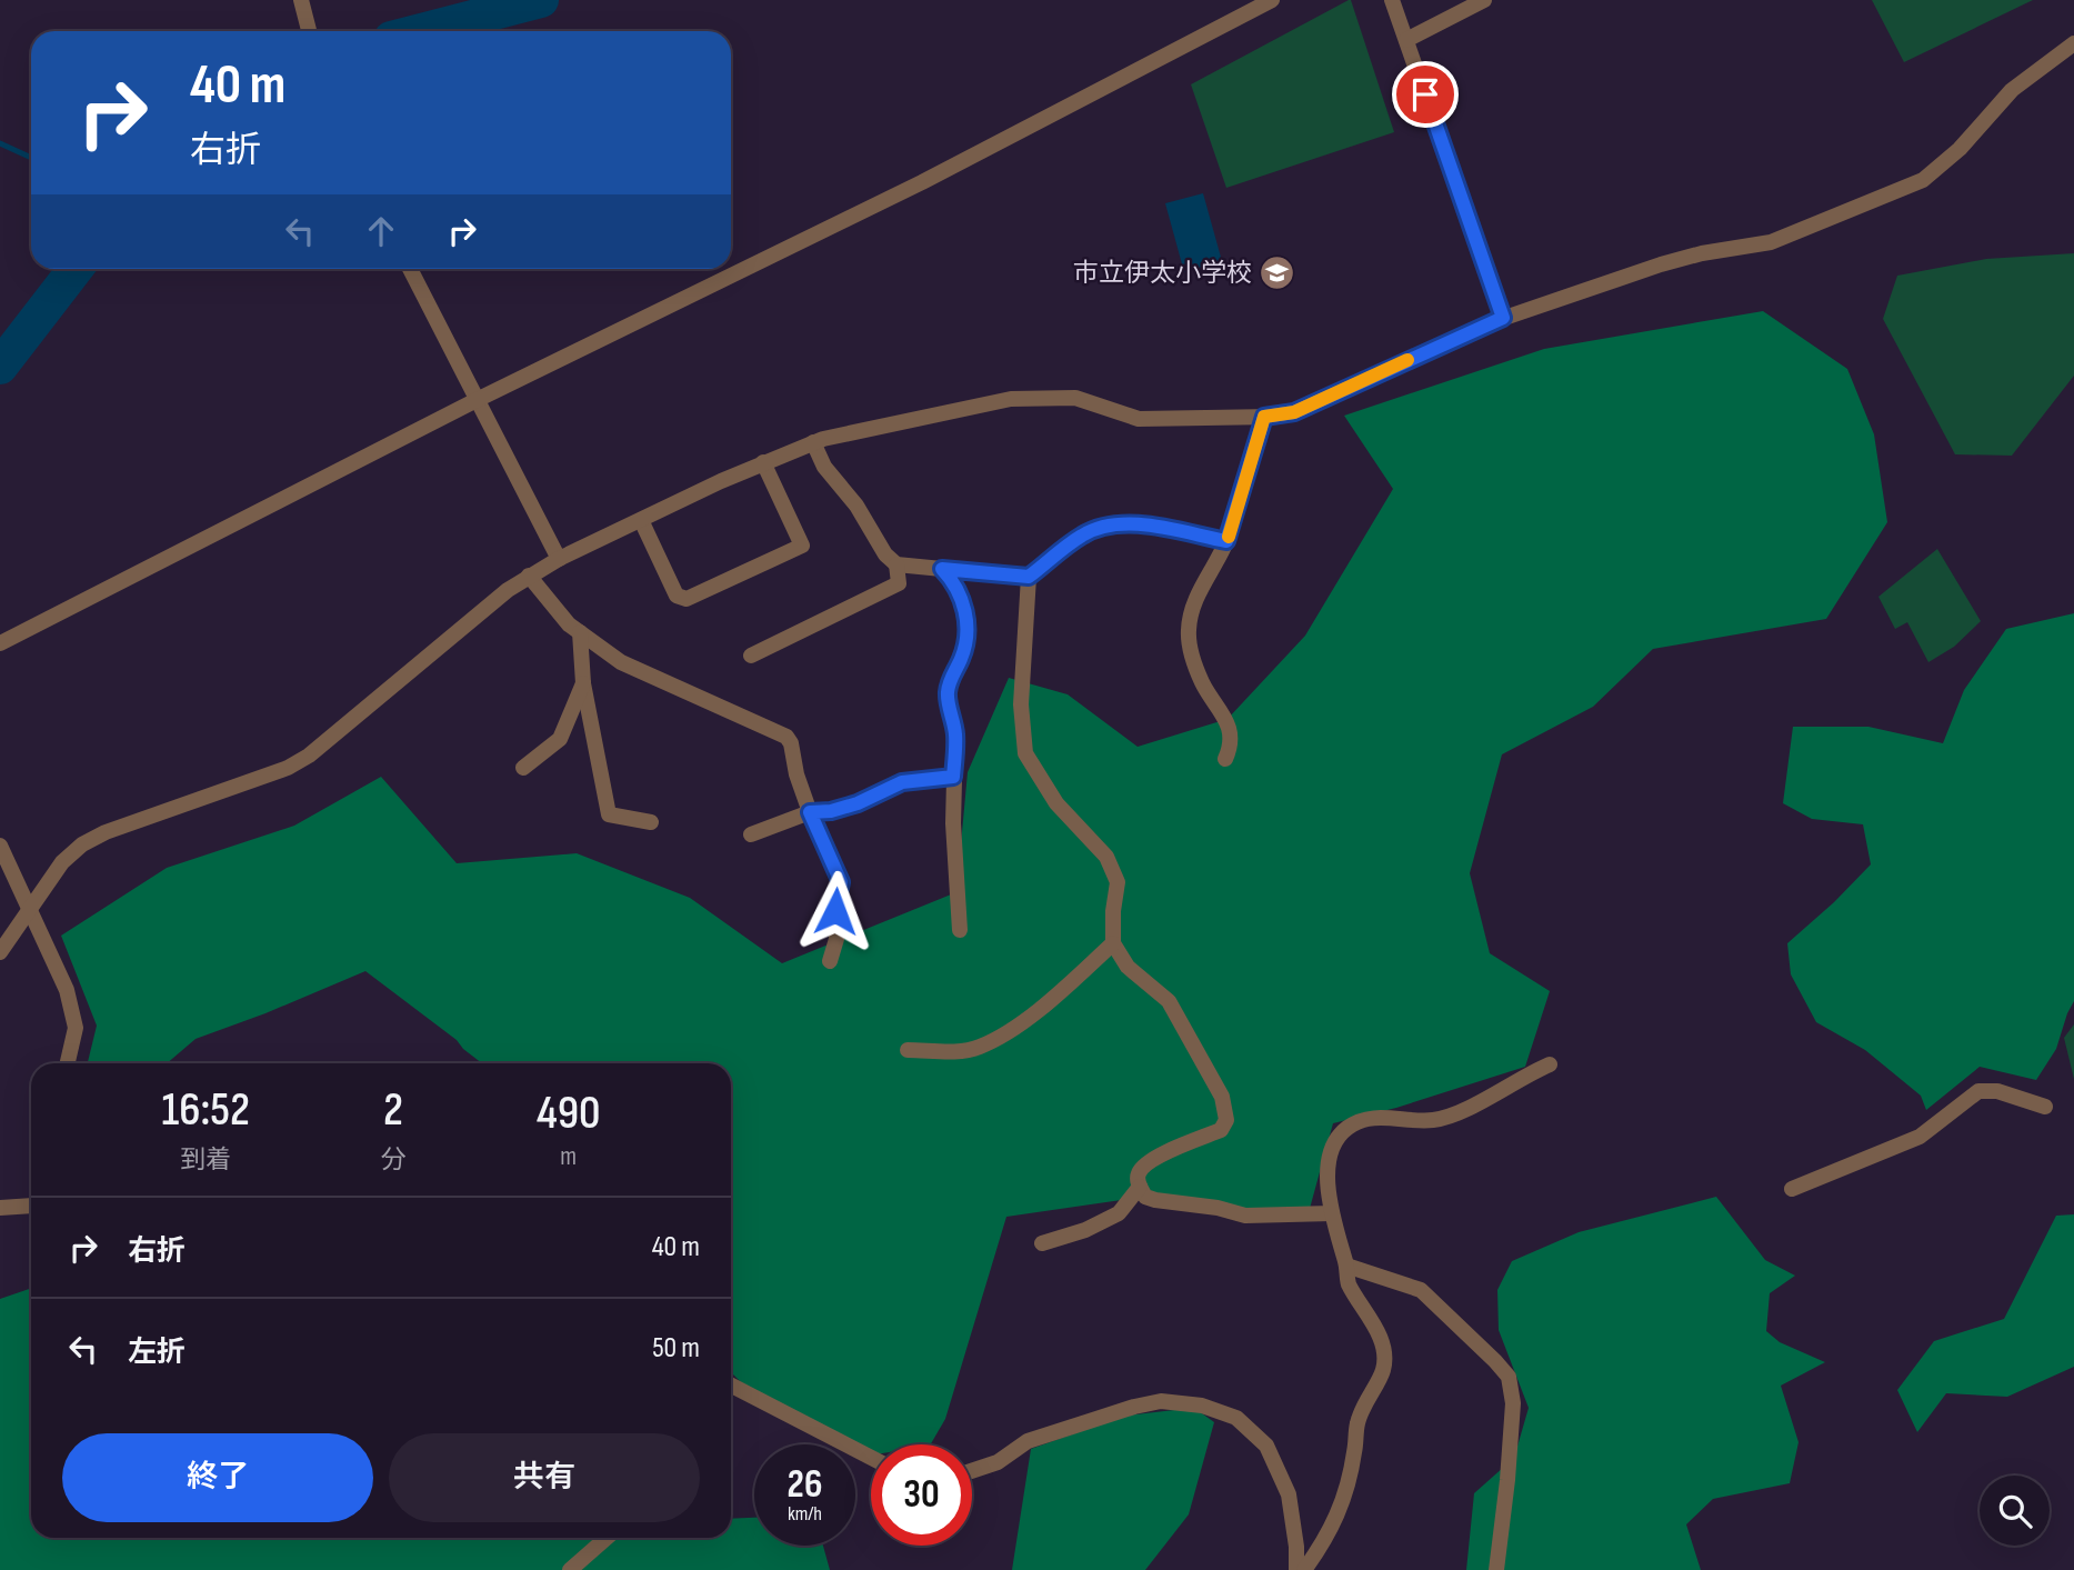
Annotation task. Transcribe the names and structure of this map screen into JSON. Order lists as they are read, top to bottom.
{
  "places": {
    "school or university": ["市立伊太小学校"]
  },
  "page": {
    "turn": ["40 m", "右折"],
    "eta": [
      "16:52",
      "到着",
      "2",
      "分",
      "490",
      "m"
    ],
    "list": [
      {
        "name": "右折",
        "value": "40 m"
      },
      {
        "name": "左折",
        "value": "50 m"
      }
    ],
    "buttons": ["終了", "共有"],
    "speed": "26 km/h",
    "limit": "30"
  }
}
